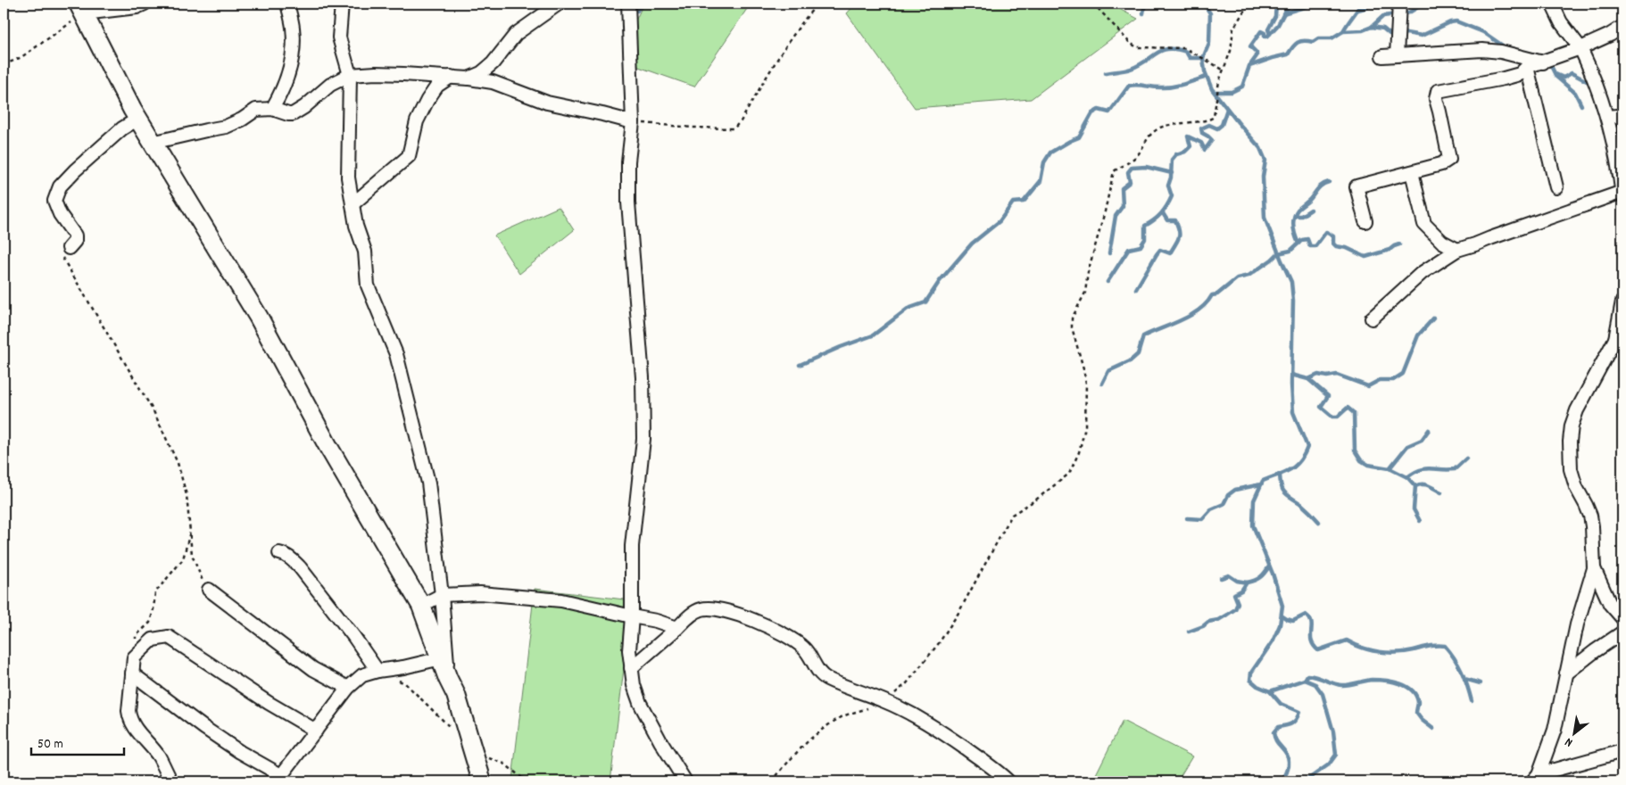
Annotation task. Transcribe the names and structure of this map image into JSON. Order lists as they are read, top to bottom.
{
  "scale_bar": "50 m",
  "north": "bottom left"
}
